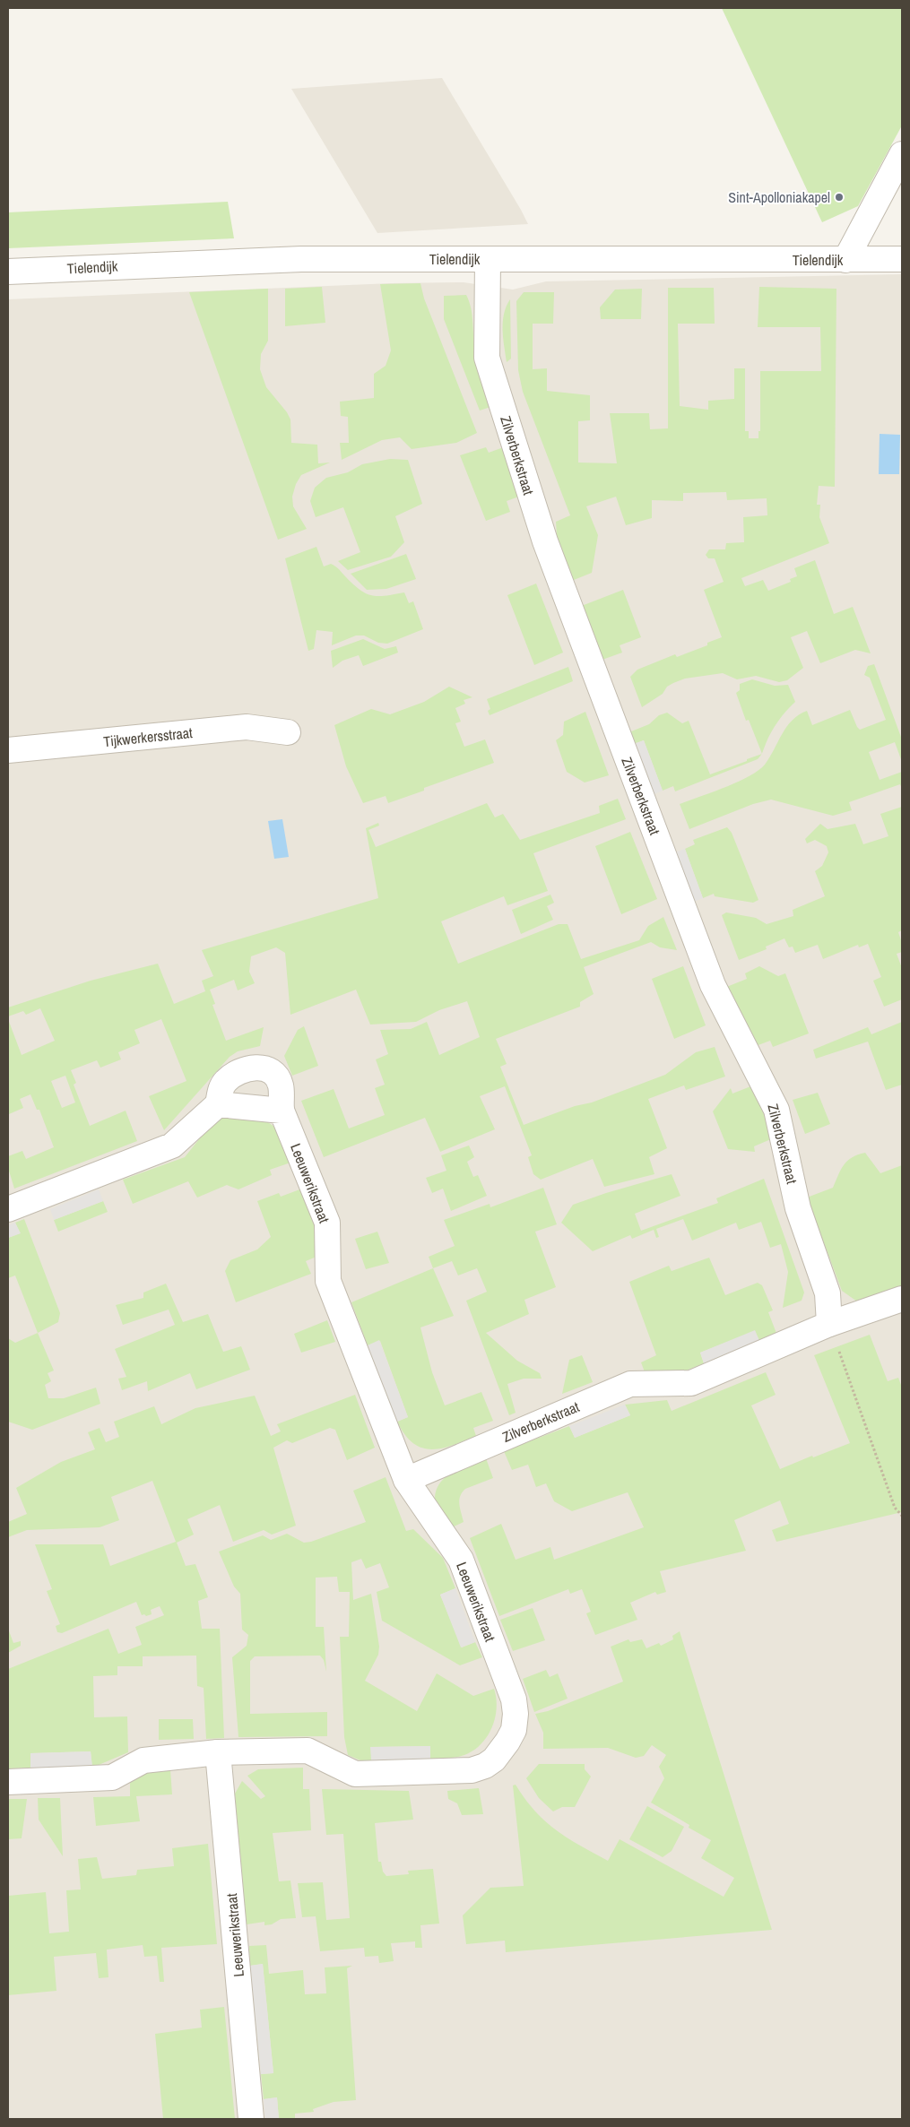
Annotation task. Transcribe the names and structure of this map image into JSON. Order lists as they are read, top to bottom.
{
  "streets": {
    "street": [
      "Tielendijk",
      "Zilverberkstraat",
      "Tijkwerkersstraat",
      "Leeuwerikstraat"
    ]
  },
  "crossings": [
    ["Tielendijk", "Zilverberkstraat"],
    ["Zilverberkstraat", "Leeuwerikstraat"]
  ],
  "places": ["Sint-Apolloniakapel"]
}
